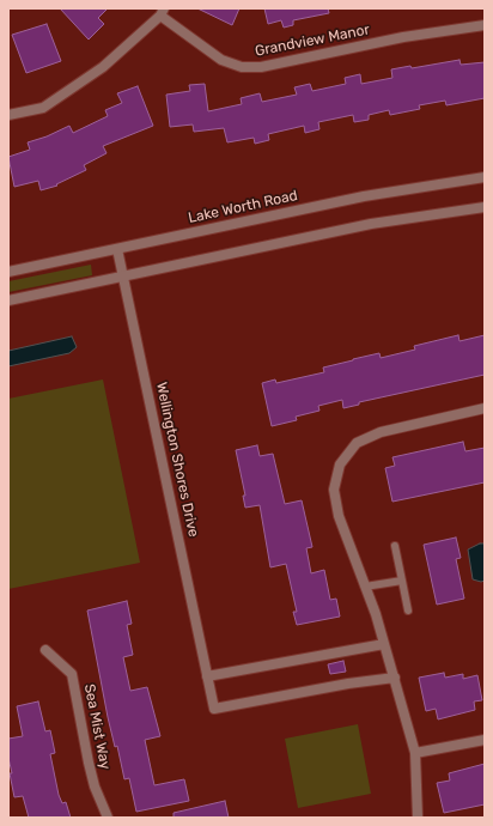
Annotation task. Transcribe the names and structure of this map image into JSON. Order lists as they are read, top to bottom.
{
  "streets": {
    "street": [
      "Grandview Manor",
      "Lake Worth Road",
      "Wellington Shores Drive",
      "Sea Mist Way"
    ]
  },
  "crossings": [
    ["Lake Worth Road", "Wellington Shores Drive"]
  ]
}
